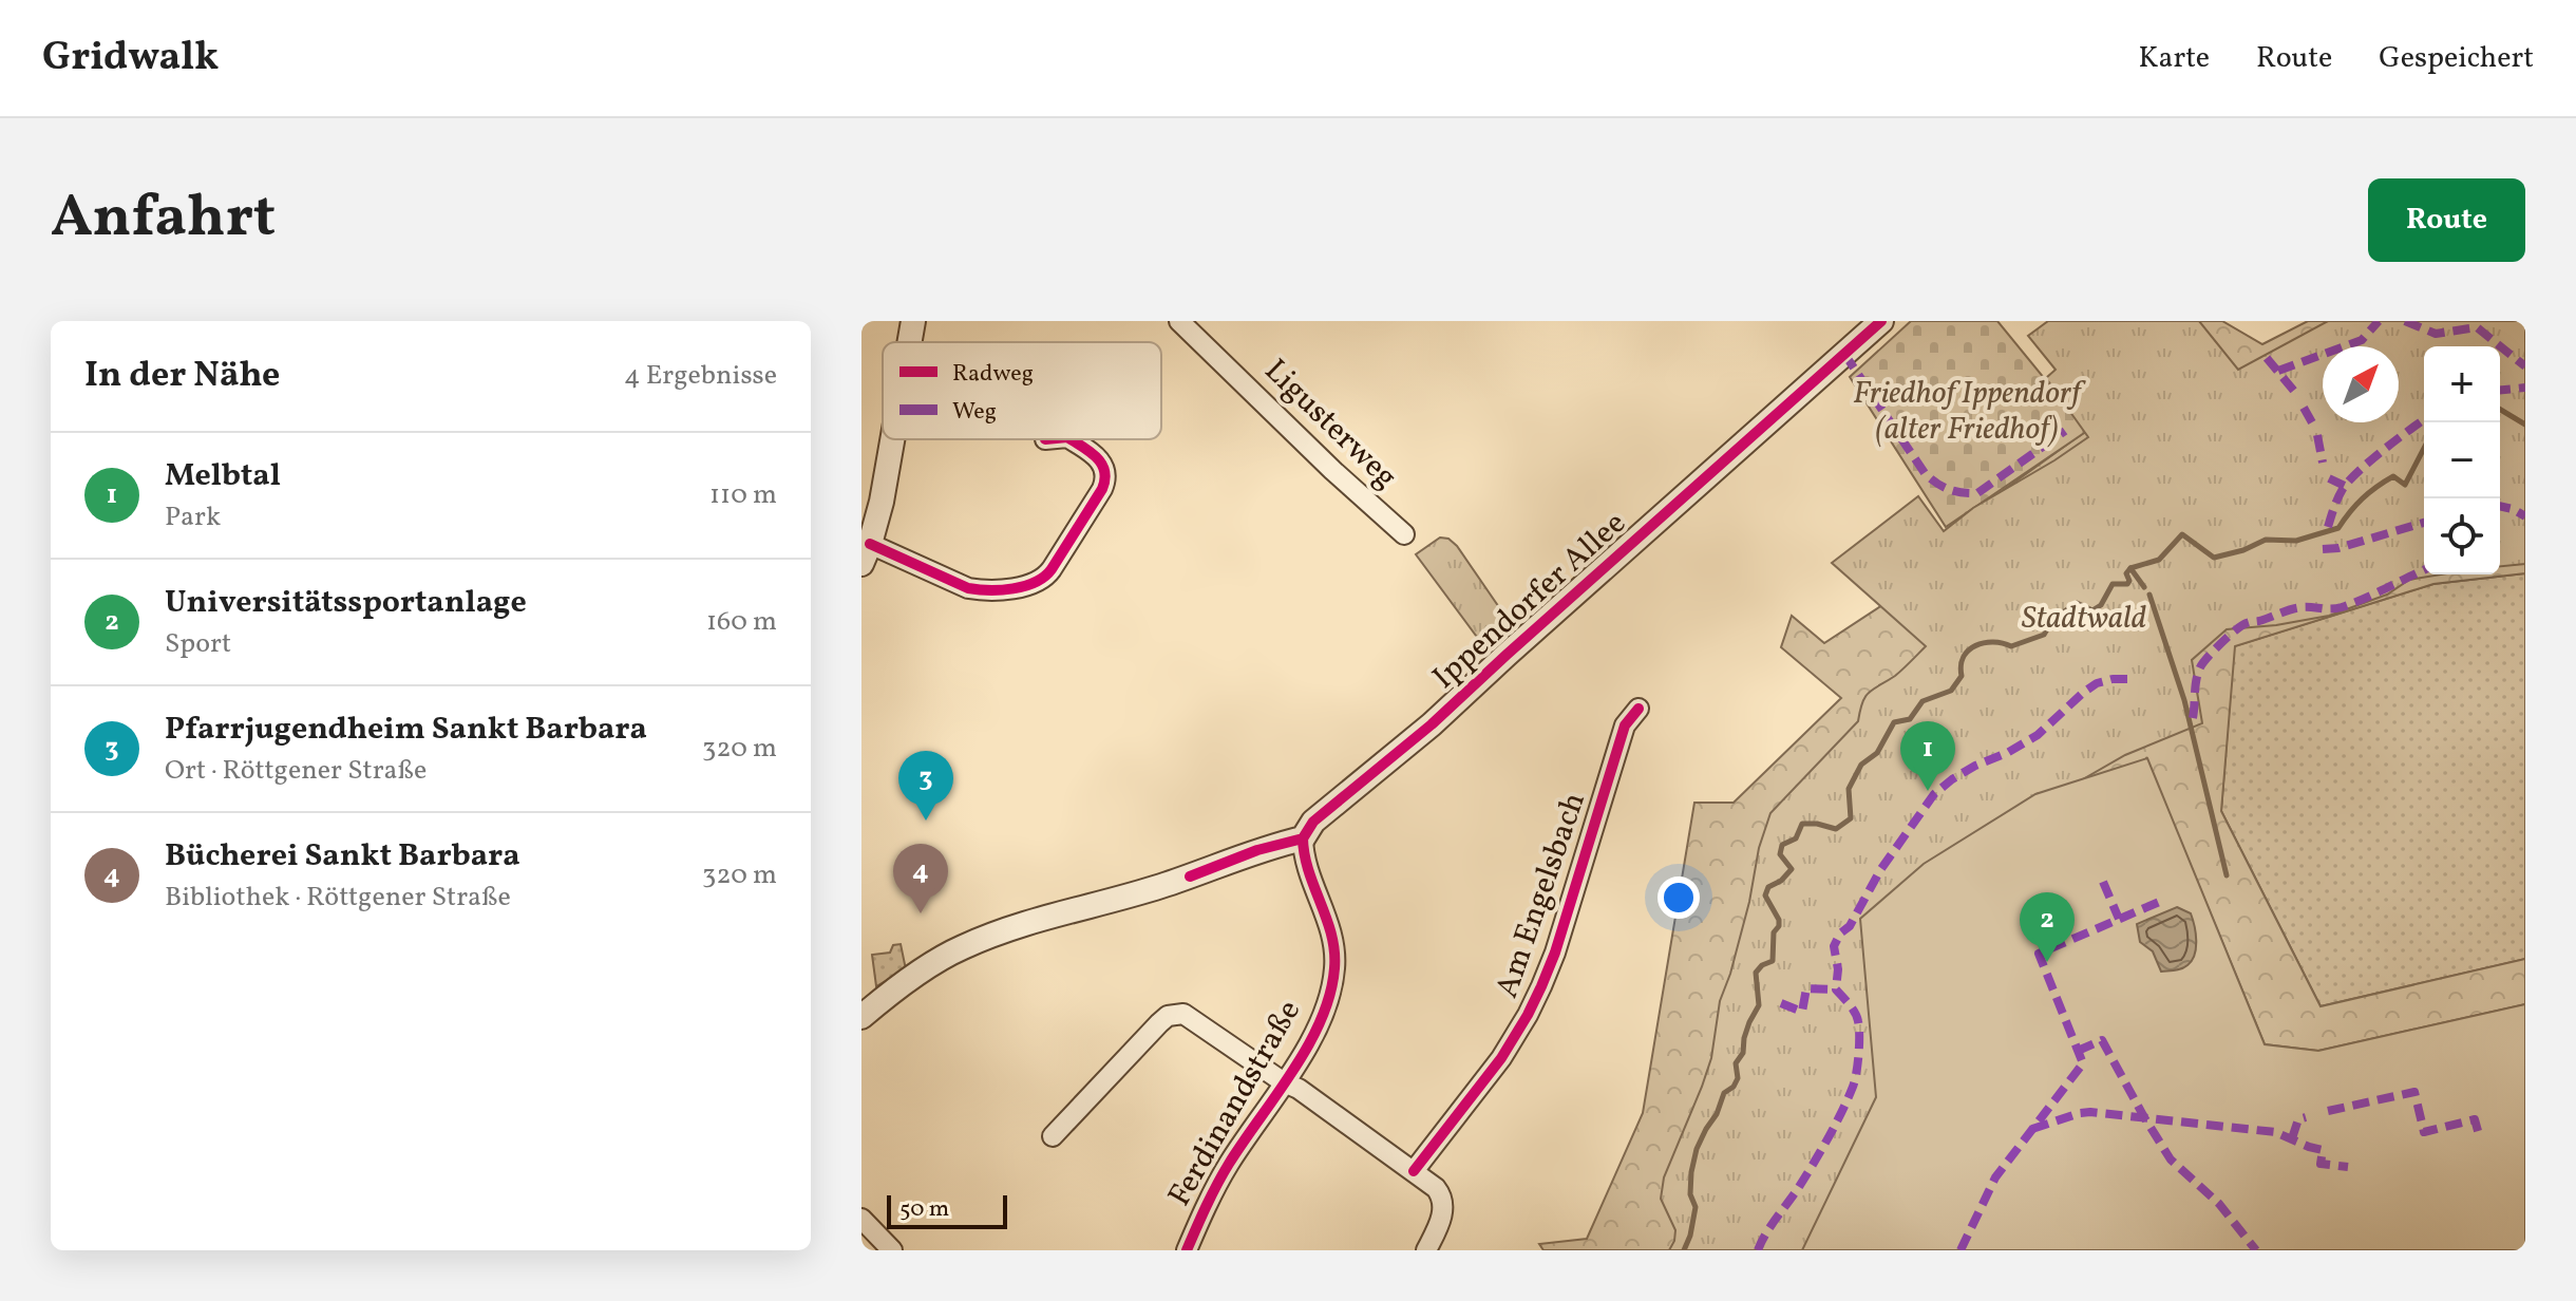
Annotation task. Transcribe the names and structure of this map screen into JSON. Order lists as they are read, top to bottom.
{
  "streets": {
    "street": [
      "Ligusterweg",
      "Ippendorfer Allee",
      "Am Engelsbach",
      "Ferdinandstraße"
    ]
  },
  "crossings": [
    ["Ippendorfer Allee", "Ferdinandstraße"]
  ],
  "parks": ["Friedhof Ippendorf (alter Friedhof)", "Stadtwald"],
  "legend": ["Radweg", "Weg"],
  "scale_bar": "50 m",
  "north": "top right",
  "page": {
    "header": "Gridwalk",
    "nav": ["Karte", "Route", "Gespeichert"],
    "title": "Anfahrt",
    "buttons": "Route",
    "heading": ["In der Nähe", "4 Ergebnisse"],
    "map_buttons": ["+", "−"],
    "list": [
      {
        "mark": "1",
        "name": "Melbtal",
        "note": "Park",
        "value": "110 m"
      },
      {
        "mark": "2",
        "name": "Universitätssportanlage",
        "note": "Sport",
        "value": "160 m"
      },
      {
        "mark": "3",
        "name": "Pfarrjugendheim Sankt Barbara",
        "note": "Ort · Röttgener Straße",
        "value": "320 m"
      },
      {
        "mark": "4",
        "name": "Bücherei Sankt Barbara",
        "note": "Bibliothek · Röttgener Straße",
        "value": "320 m"
      }
    ],
    "pins": [
      "1",
      "3",
      "4",
      "2"
    ],
    "scale": "50 m"
  }
}
